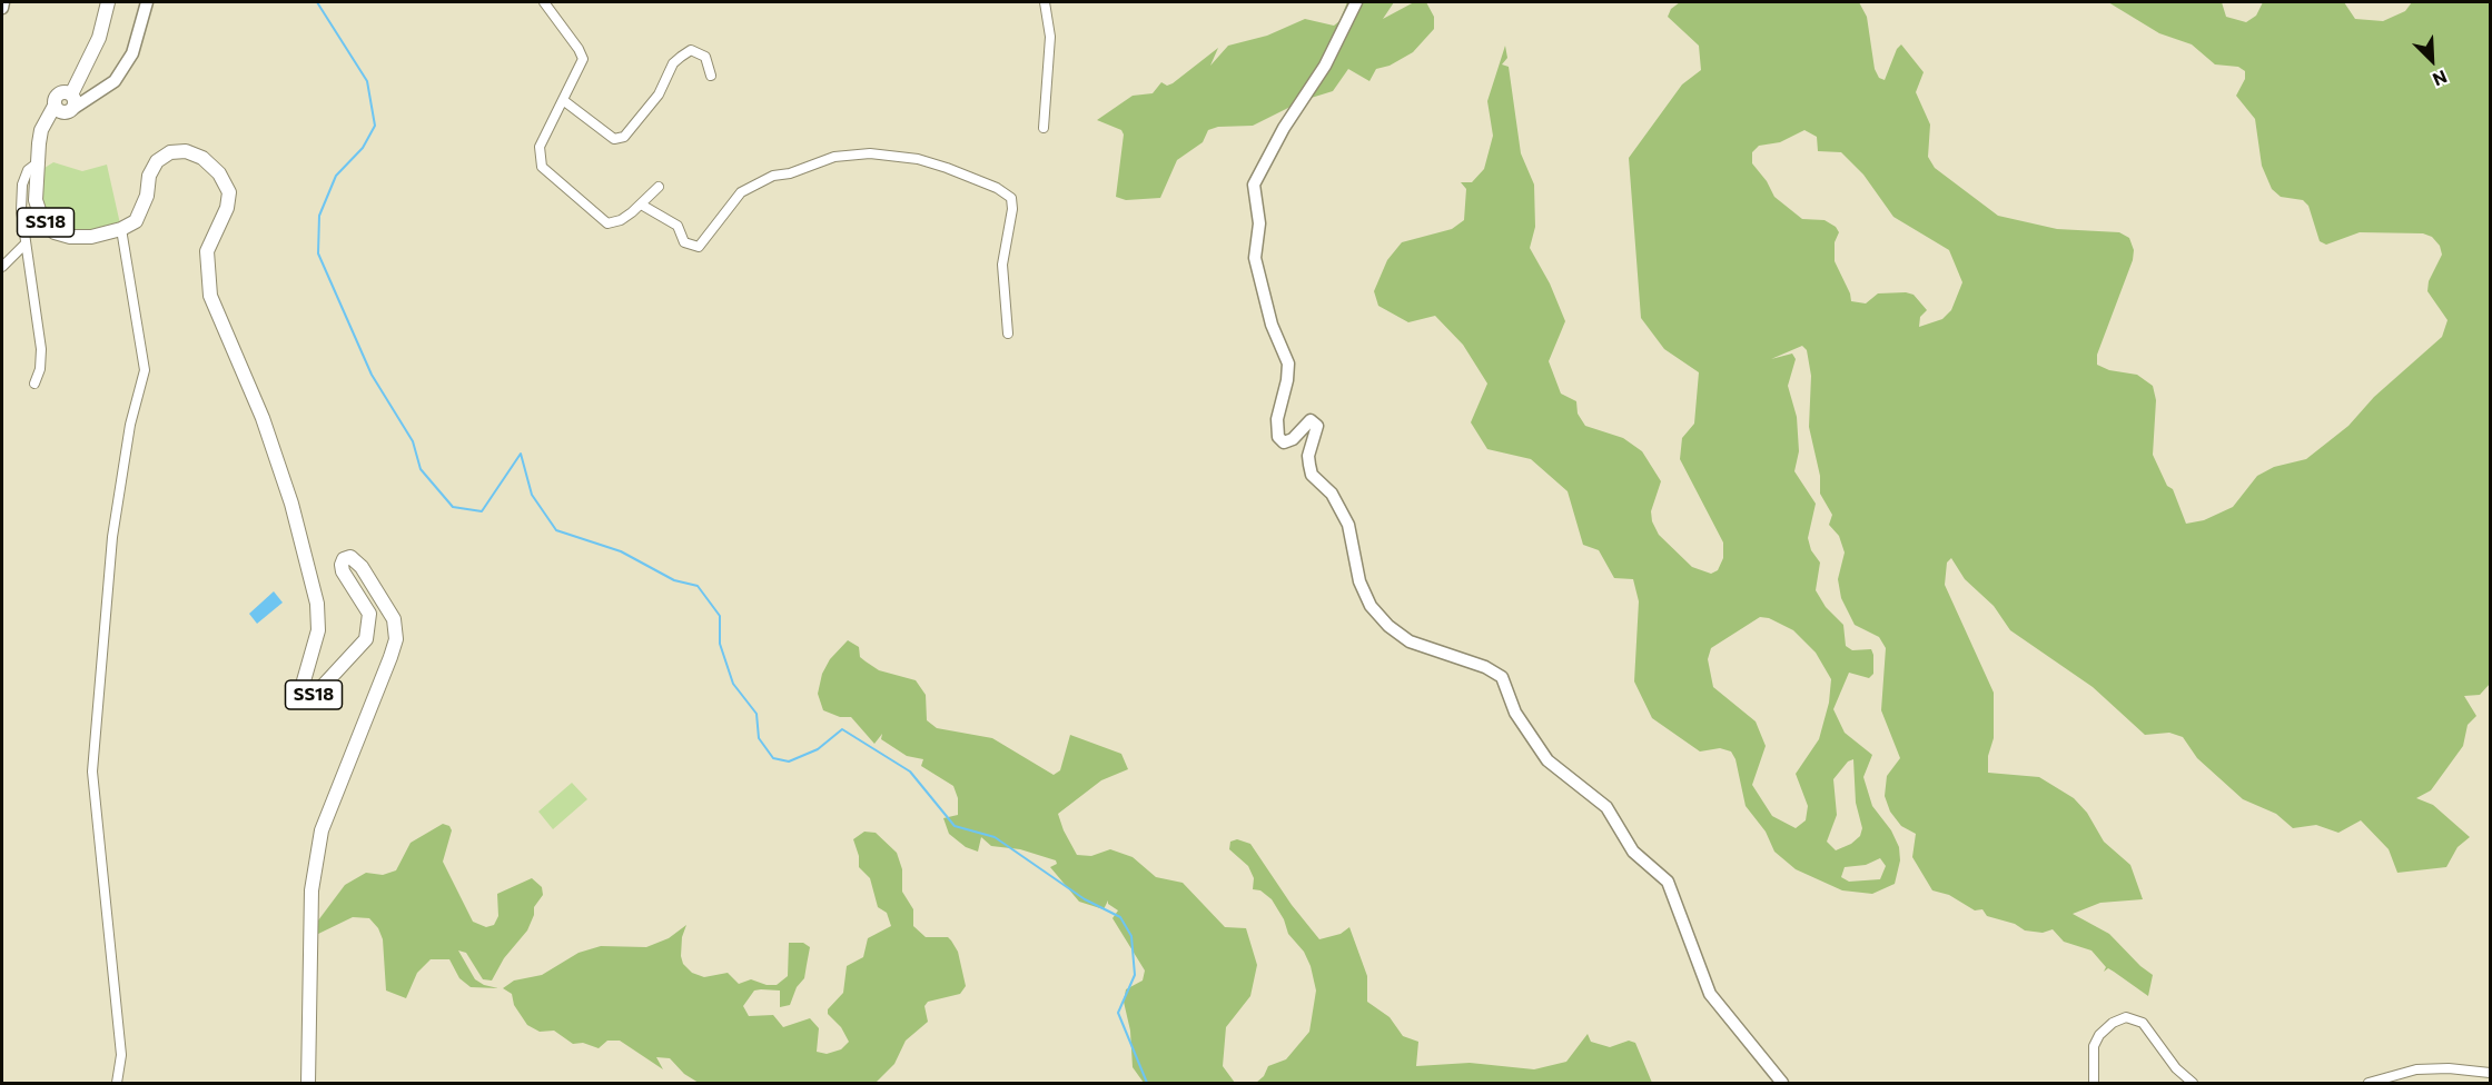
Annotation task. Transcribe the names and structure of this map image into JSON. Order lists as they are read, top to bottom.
{
  "streets": {
    "main road": ["SS18"]
  },
  "north": "bottom right"
}
